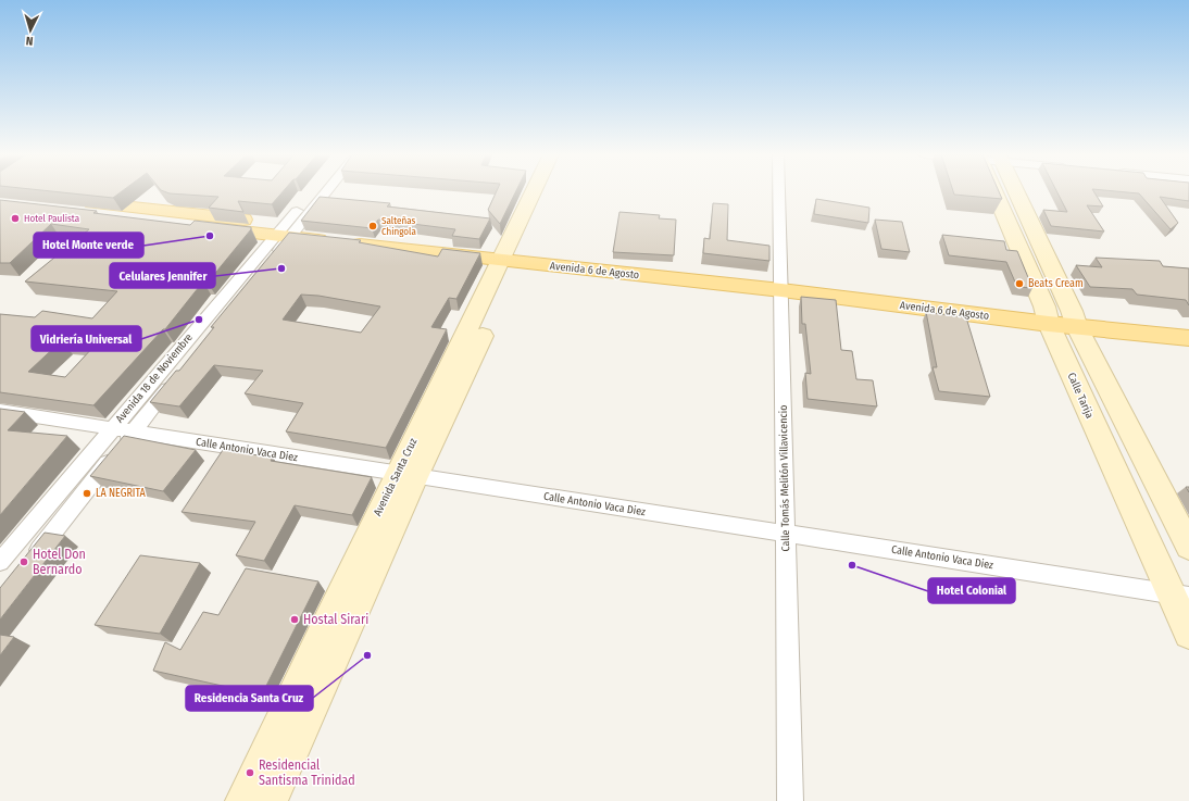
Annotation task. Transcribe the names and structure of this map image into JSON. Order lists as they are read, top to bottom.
{
  "streets": {
    "main road": ["Avenida 6 de Agosto", "Calle Tarija", "Avenida Santa Cruz"],
    "street": ["Avenida 18 de Noviembre", "Calle Antonio Vaca Diez", "Calle Tomás Melitón Villavicencio"]
  },
  "crossings": [
    ["Avenida 6 de Agosto", "Avenida 18 de Noviembre"],
    ["Avenida 6 de Agosto", "Calle Tarija"],
    ["Avenida 6 de Agosto", "Avenida Santa Cruz"],
    ["Avenida 6 de Agosto", "Calle Tomás Melitón Villavicencio"],
    ["Avenida 18 de Noviembre", "Calle Antonio Vaca Diez"],
    ["Calle Tarija", "Calle Antonio Vaca Diez"],
    ["Calle Antonio Vaca Diez", "Avenida Santa Cruz"],
    ["Calle Antonio Vaca Diez", "Calle Tomás Melitón Villavicencio"]
  ],
  "places": [
    "Hotel Paulista",
    "Salteñas Chingola",
    "Hotel Monte verde",
    "Celulares Jennifer",
    "Beats Cream",
    "Vidriería Universal",
    "LA NEGRITA",
    "Hotel Don Bernardo",
    "Hotel Colonial",
    "Hostal Sirari",
    "Residencia Santa Cruz",
    "Residencial Santisma Trinidad"
  ],
  "north": "bottom"
}
